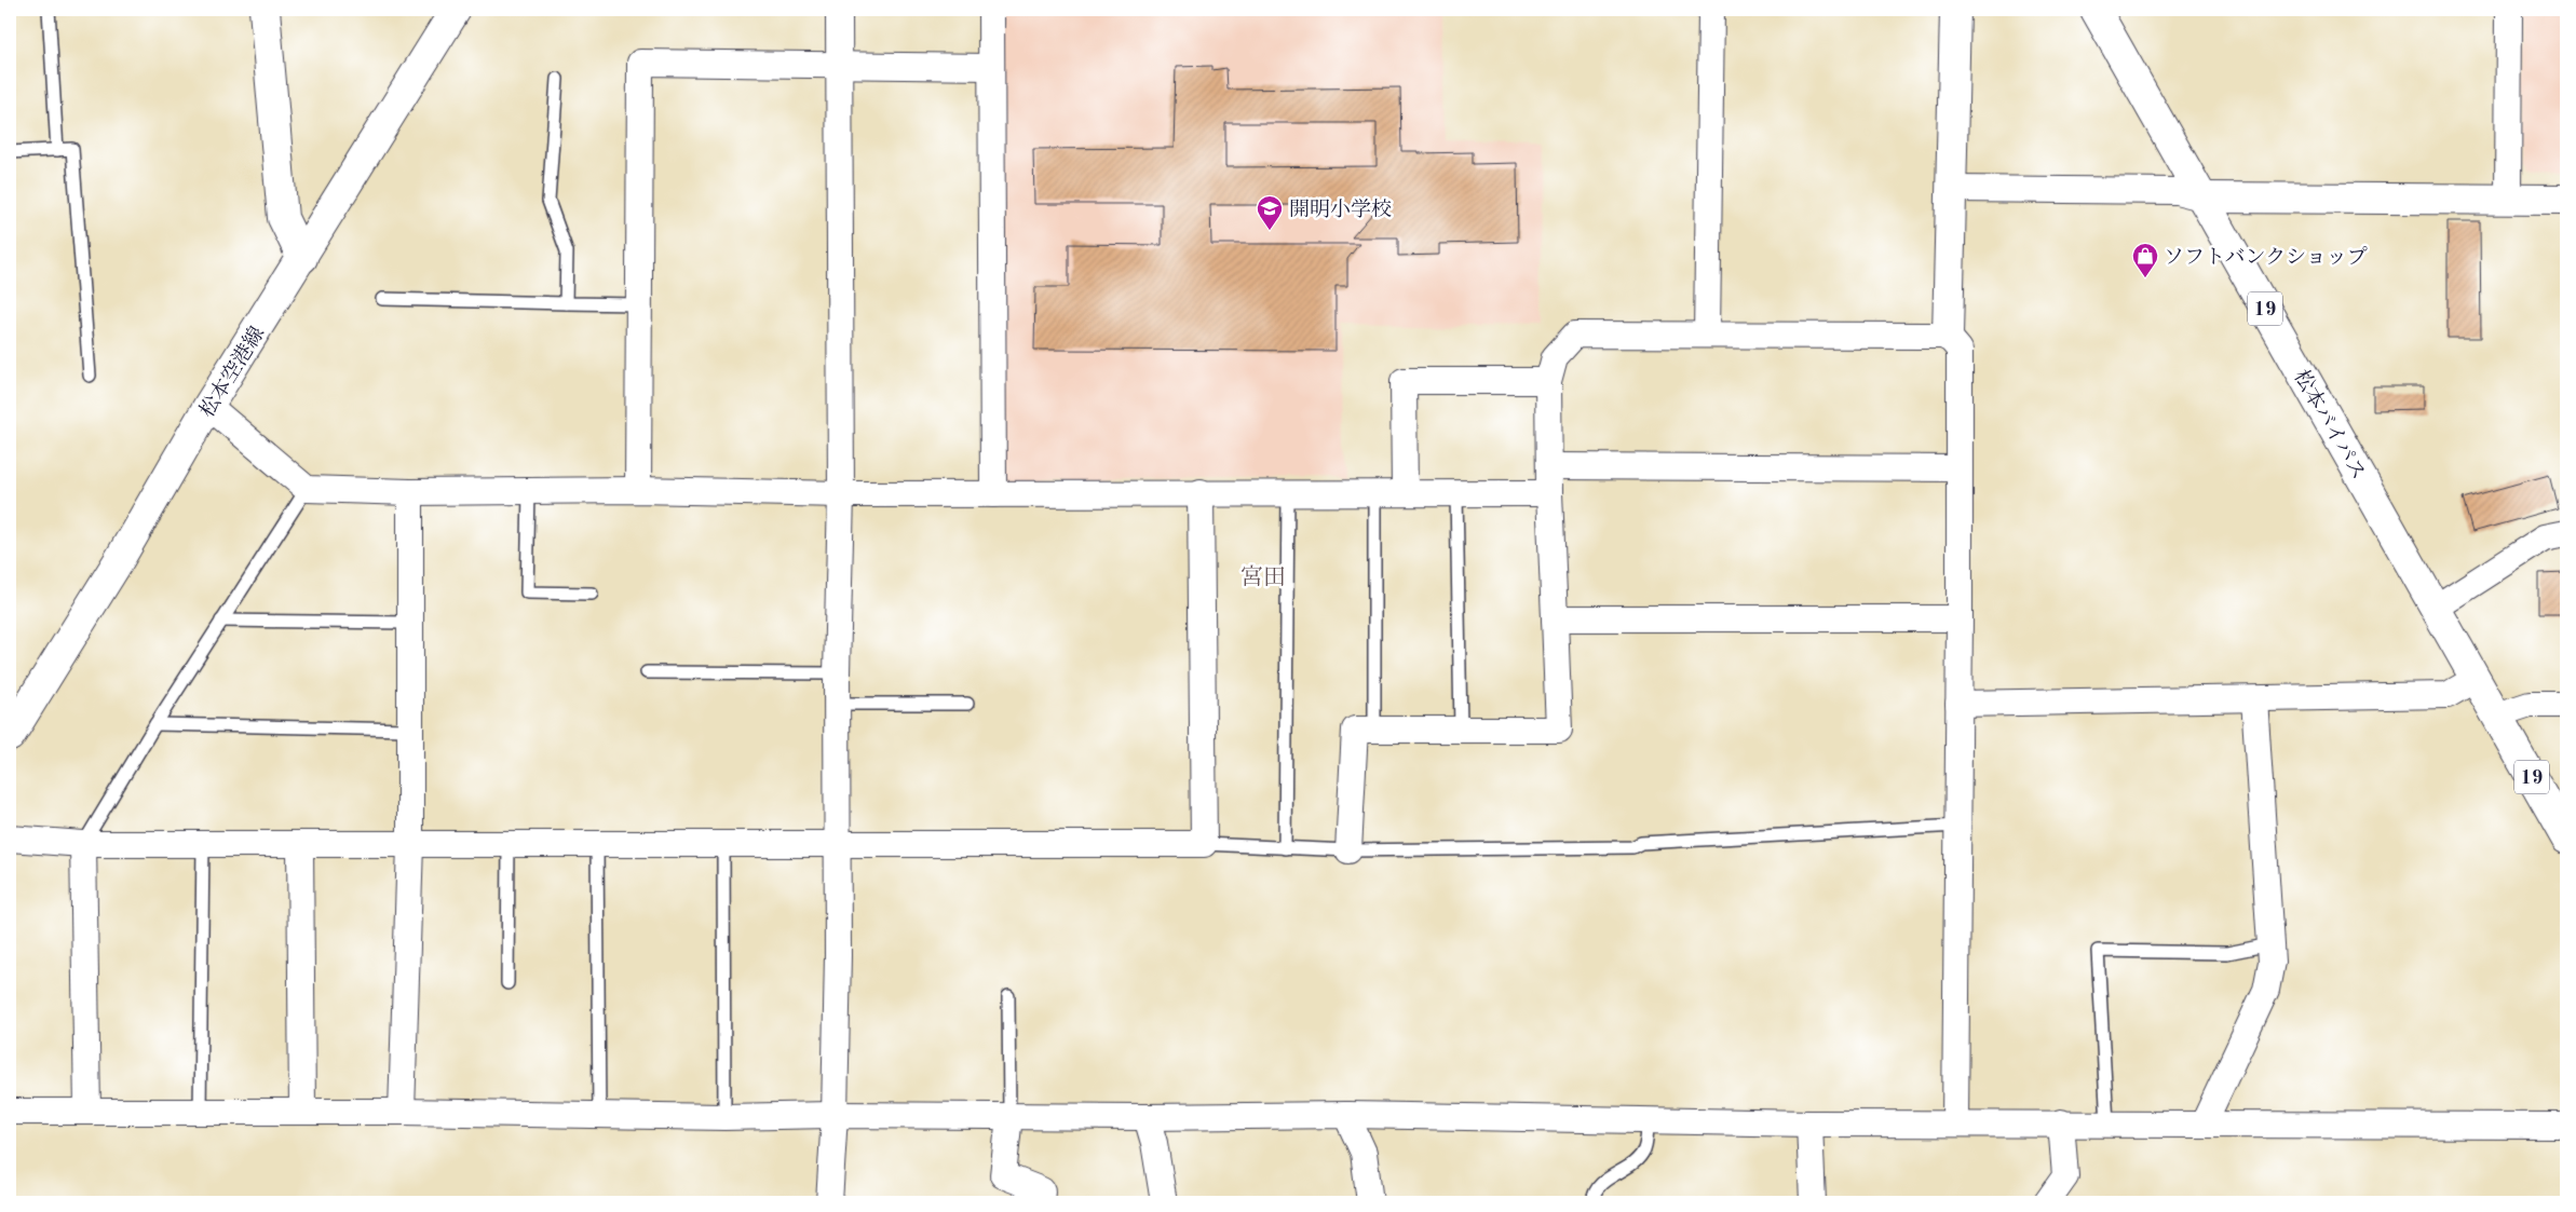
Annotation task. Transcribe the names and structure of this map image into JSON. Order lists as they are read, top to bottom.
{
  "streets": {
    "main road": ["19", "松本空港線", "松本バイパス"]
  },
  "districts": ["宮田"],
  "places": {
    "school or university": ["開明小学校"],
    "shop": ["ソフトバンクショップ"]
  }
}
